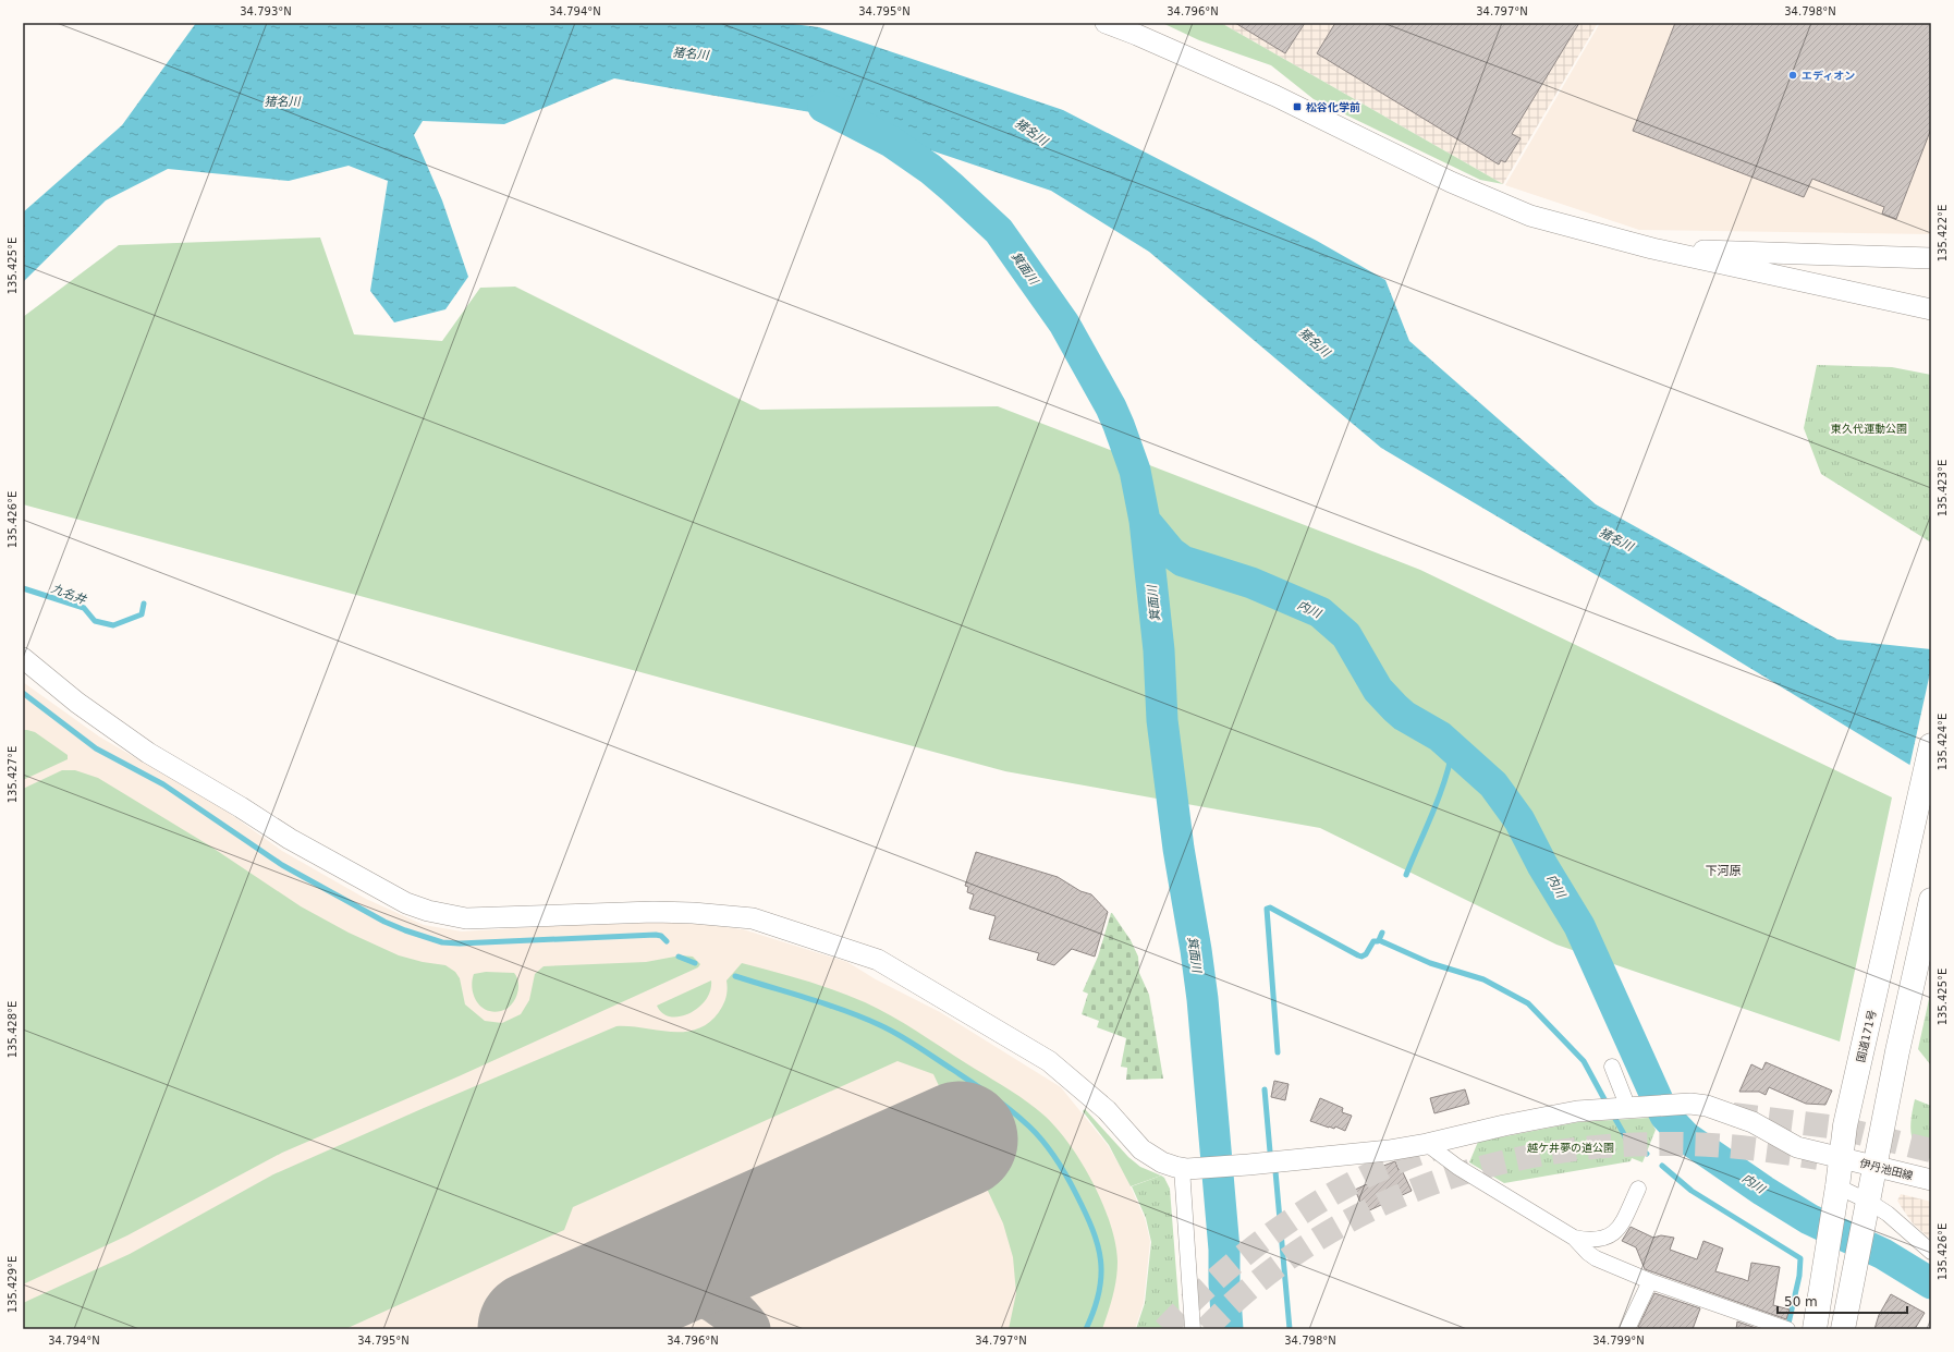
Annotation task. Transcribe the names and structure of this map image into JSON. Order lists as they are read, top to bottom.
{
  "streets": {
    "highway": ["国道171号"],
    "street": ["伊丹池田線"]
  },
  "crossings": [
    ["国道171号", "伊丹池田線"]
  ],
  "districts": ["下河原"],
  "water": [
    "猪名川",
    "箕面川",
    "九名井",
    "内川"
  ],
  "parks": ["東久代運動公園", "越ケ井夢の道公園"],
  "places": {
    "other": ["エディオン"],
    "transit": ["松谷化学前"]
  },
  "scale_bar": "50 m",
  "coordinates": [
    "34.793°N",
    "34.794°N",
    "34.795°N",
    "34.796°N",
    "34.797°N",
    "34.798°N",
    "135.422°E",
    "135.425°E",
    "135.423°E",
    "135.426°E",
    "135.424°E",
    "135.427°E",
    "135.428°E",
    "135.429°E",
    "34.799°N"
  ]
}
